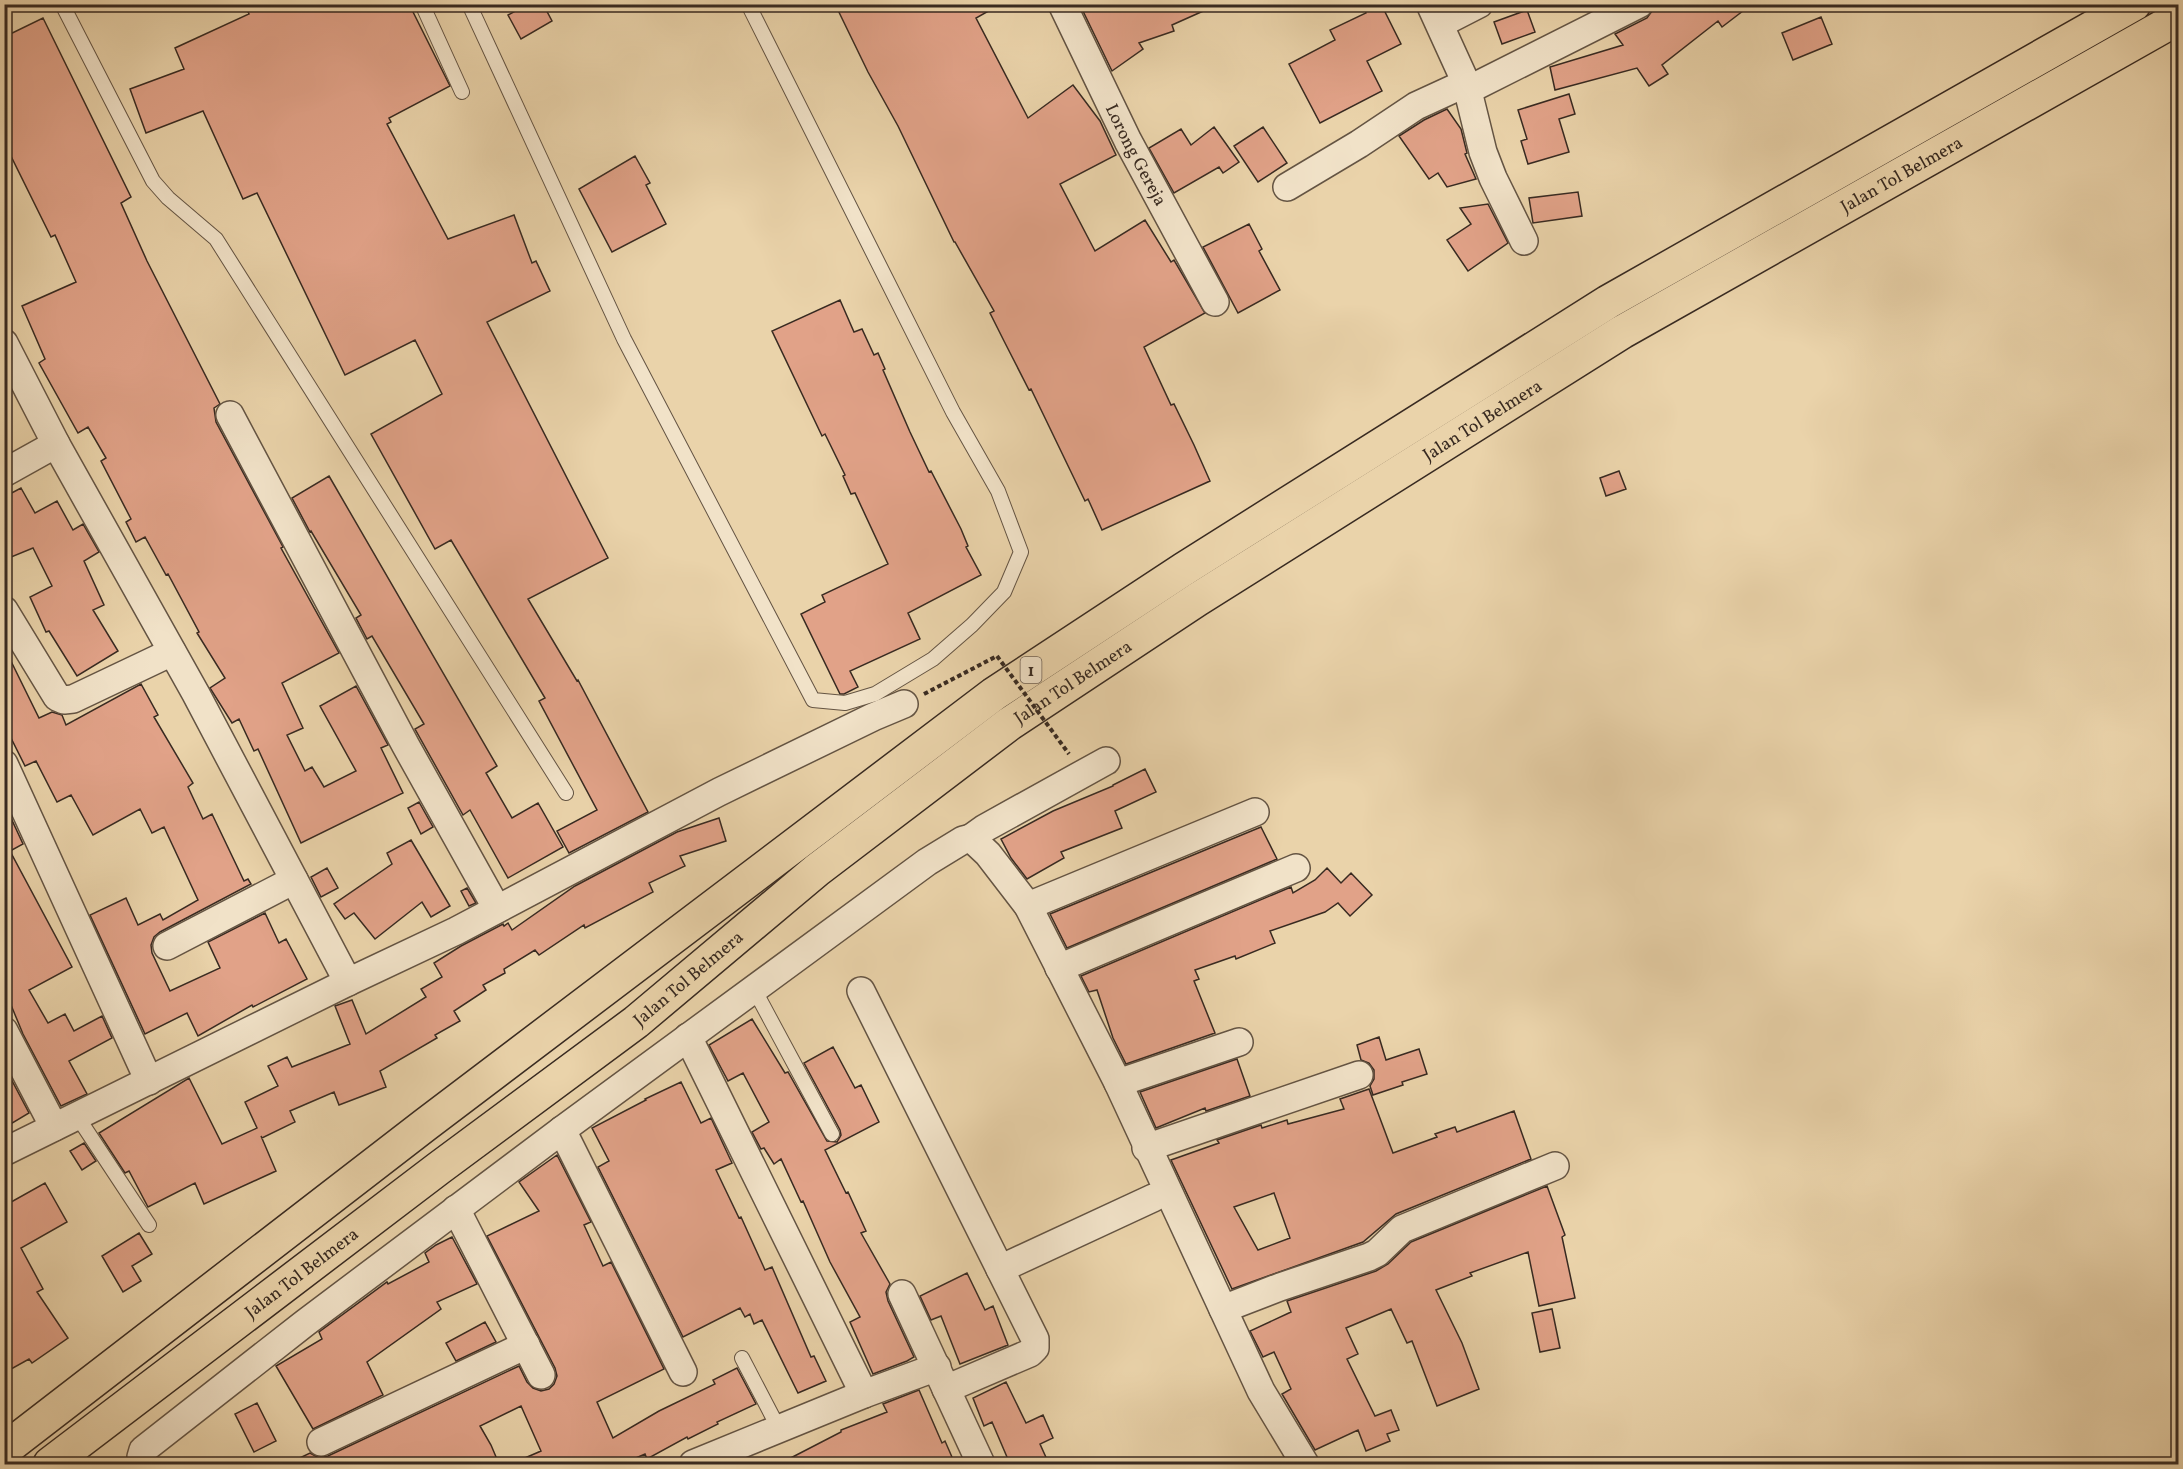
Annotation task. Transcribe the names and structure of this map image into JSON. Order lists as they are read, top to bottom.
{
  "streets": {
    "highway": ["Jalan Tol Belmera", "1"],
    "street": ["Lorong Gereja"]
  }
}
